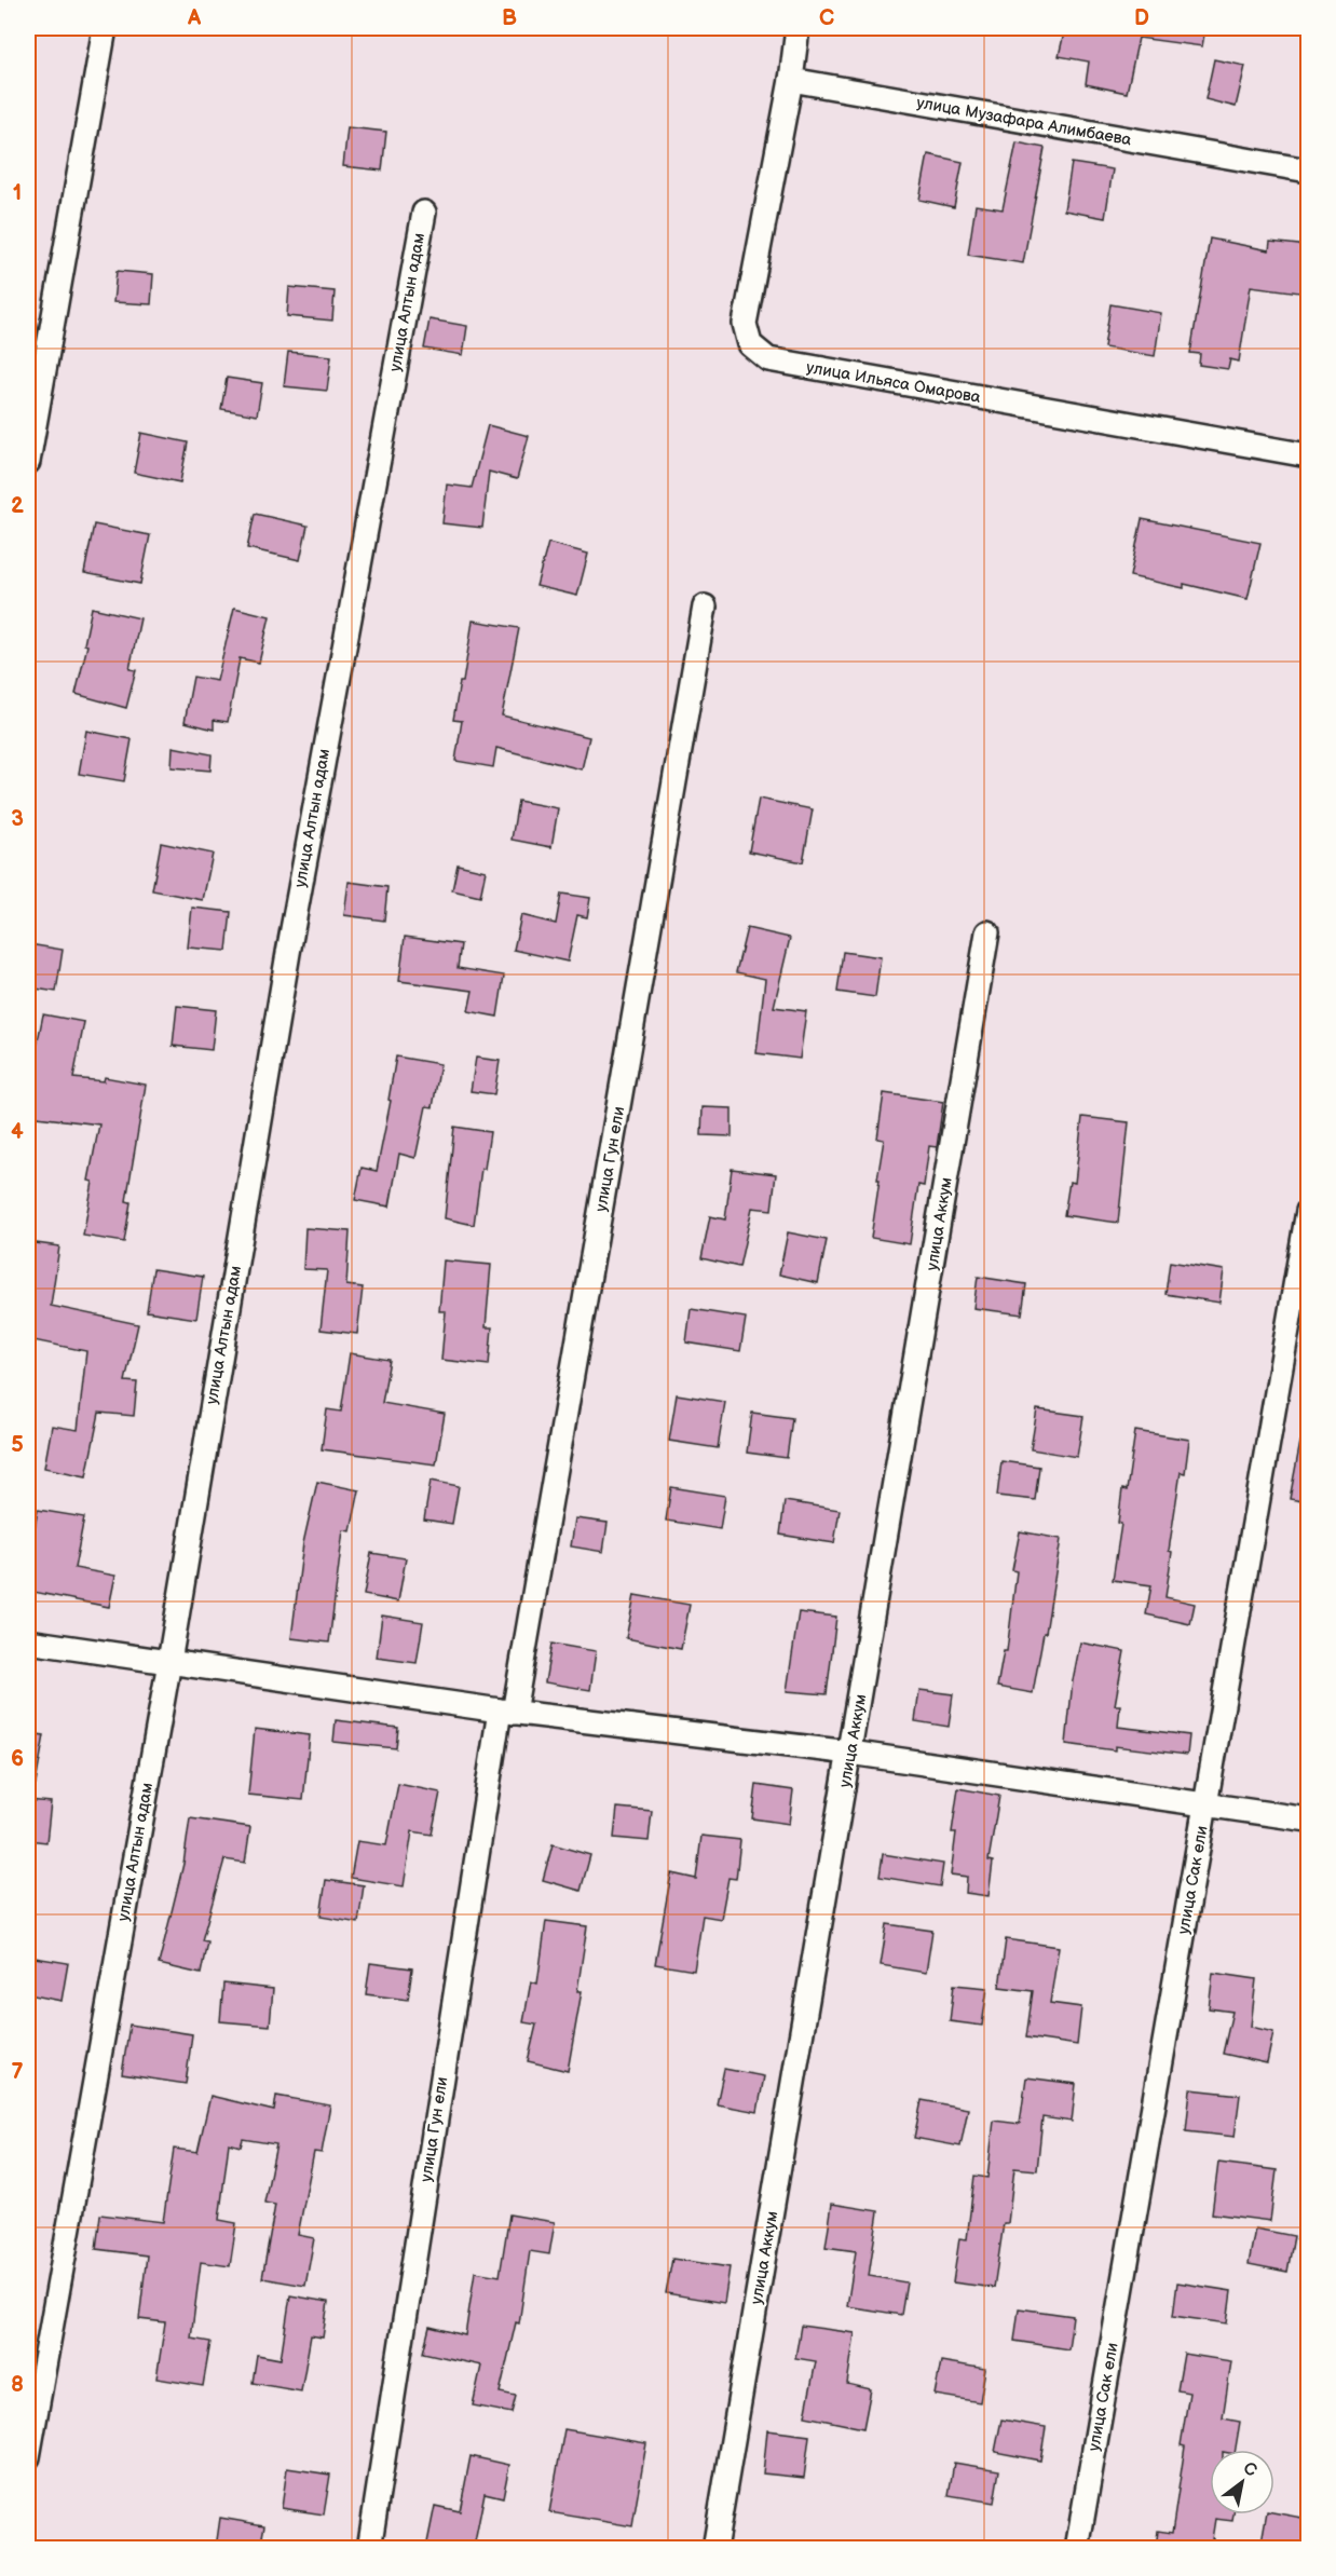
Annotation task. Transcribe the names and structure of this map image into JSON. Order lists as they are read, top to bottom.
{
  "streets": {
    "street": [
      "улица Музафара Алимбаева",
      "улица Алтын адам",
      "улица Ильяса Омарова",
      "улица Гун ели",
      "улица Аккум",
      "улица Сак ели"
    ]
  },
  "crossings": [
    ["улица Музафара Алимбаева", "улица Ильяса Омарова"]
  ],
  "north": "top right",
  "grid": {
    "columns": [
      "A",
      "B",
      "C",
      "D"
    ],
    "rows": [
      "1",
      "2",
      "3",
      "4",
      "5",
      "6",
      "7",
      "8"
    ]
  }
}
